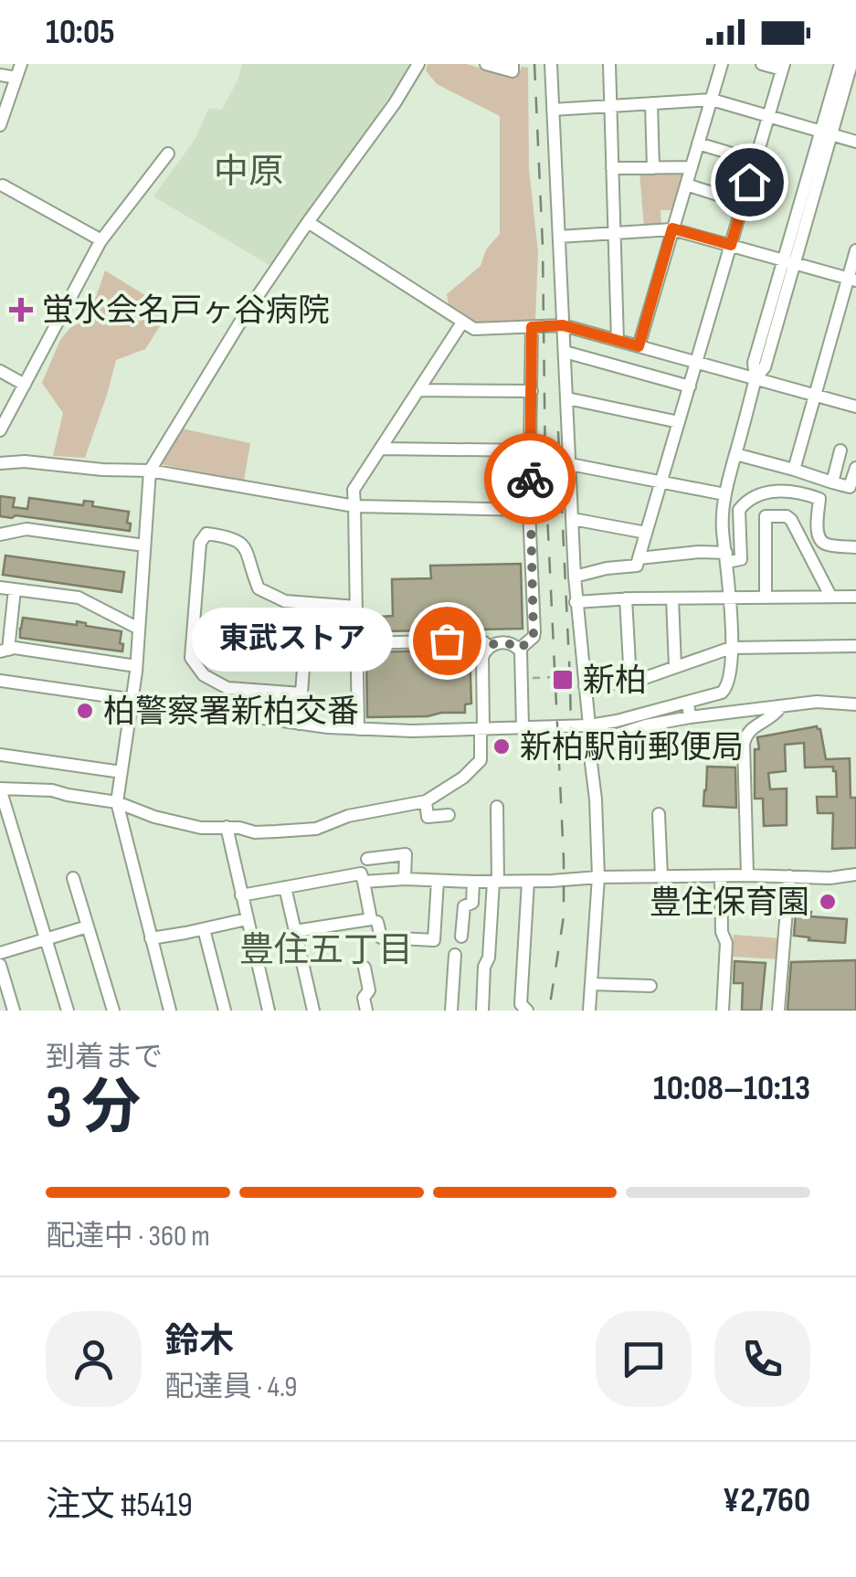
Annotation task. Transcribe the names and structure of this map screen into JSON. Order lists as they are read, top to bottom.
{
  "districts": ["中原", "豊住五丁目"],
  "places": {
    "health": ["蛍水会名戸ヶ谷病院"],
    "other": [
      "東武ストア",
      "柏警察署新柏交番",
      "新柏駅前郵便局",
      "豊住保育園"
    ],
    "transit": ["新柏"]
  },
  "page": {
    "status": "10:05",
    "bubble": "東武ストア",
    "heading": ["3 分", "到着まで", "10:08–10:13"],
    "panel": [
      "鈴木",
      "配達員 · 4.9",
      "注文 #5419",
      "¥2,760"
    ],
    "bar": "配達中 · 360 m"
  }
}
